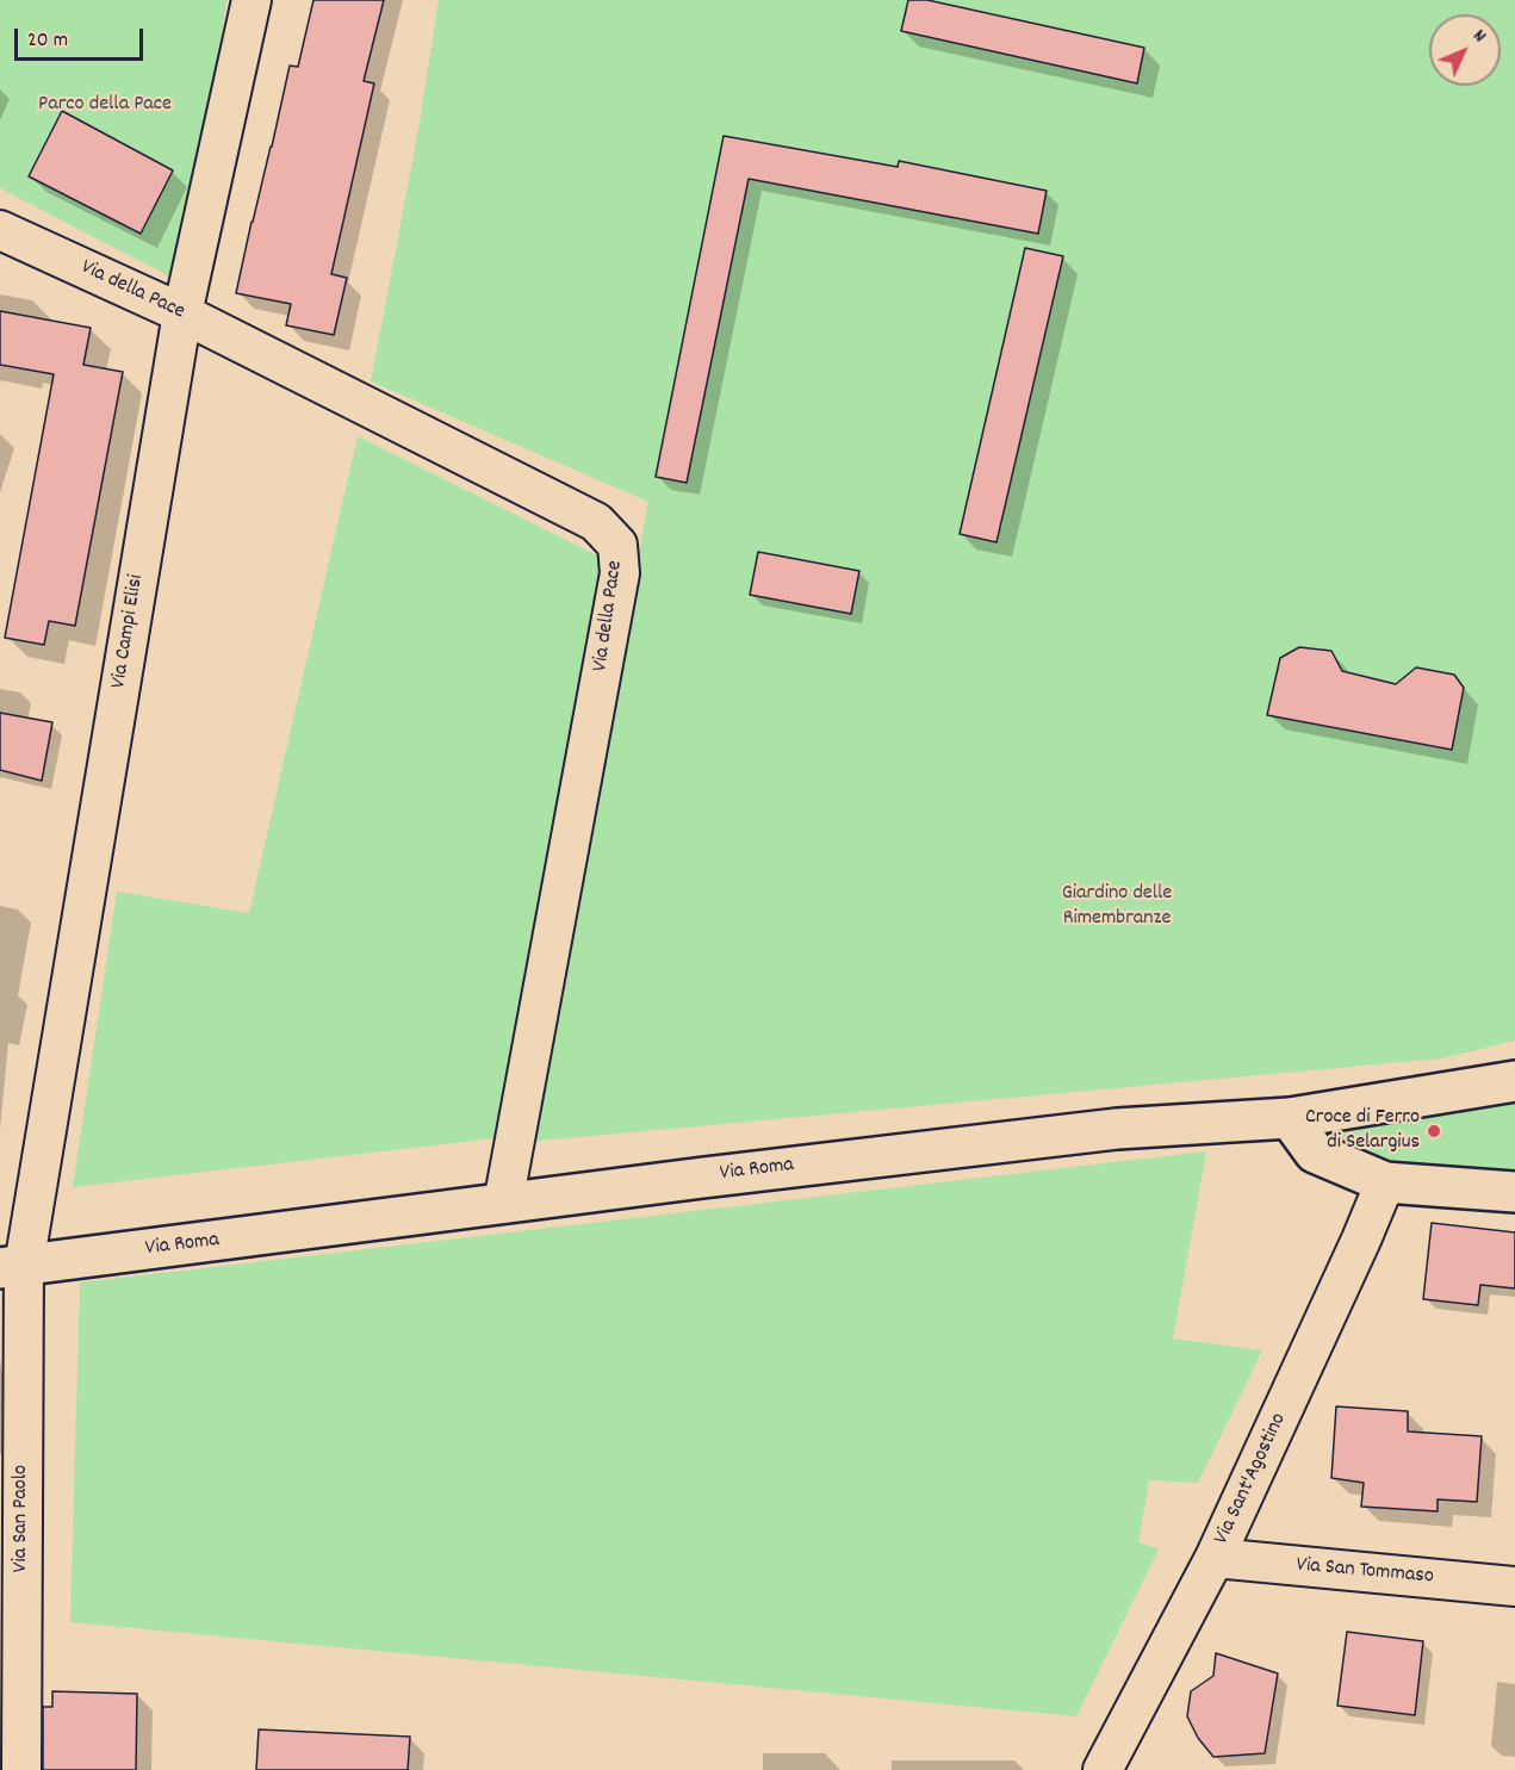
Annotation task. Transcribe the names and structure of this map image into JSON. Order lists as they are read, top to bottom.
{
  "streets": {
    "main road": ["Via Roma"],
    "street": [
      "Via della Pace",
      "Via Campi Elisi",
      "Via Sant'Agostino",
      "Via San Paolo",
      "Via San Tommaso"
    ]
  },
  "crossings": [
    ["Via della Pace", "Via Campi Elisi"],
    ["Via della Pace", "Via Roma"],
    ["Via Campi Elisi", "Via Roma"],
    ["Via Campi Elisi", "Via San Paolo"],
    ["Via Roma", "Via San Paolo"],
    ["Via Sant'Agostino", "Via San Tommaso"]
  ],
  "parks": ["Parco della Pace", "Giardino delle Rimembranze"],
  "places": ["Croce di Ferro di Selargius"],
  "scale_bar": "20 m",
  "north": "top right"
}
